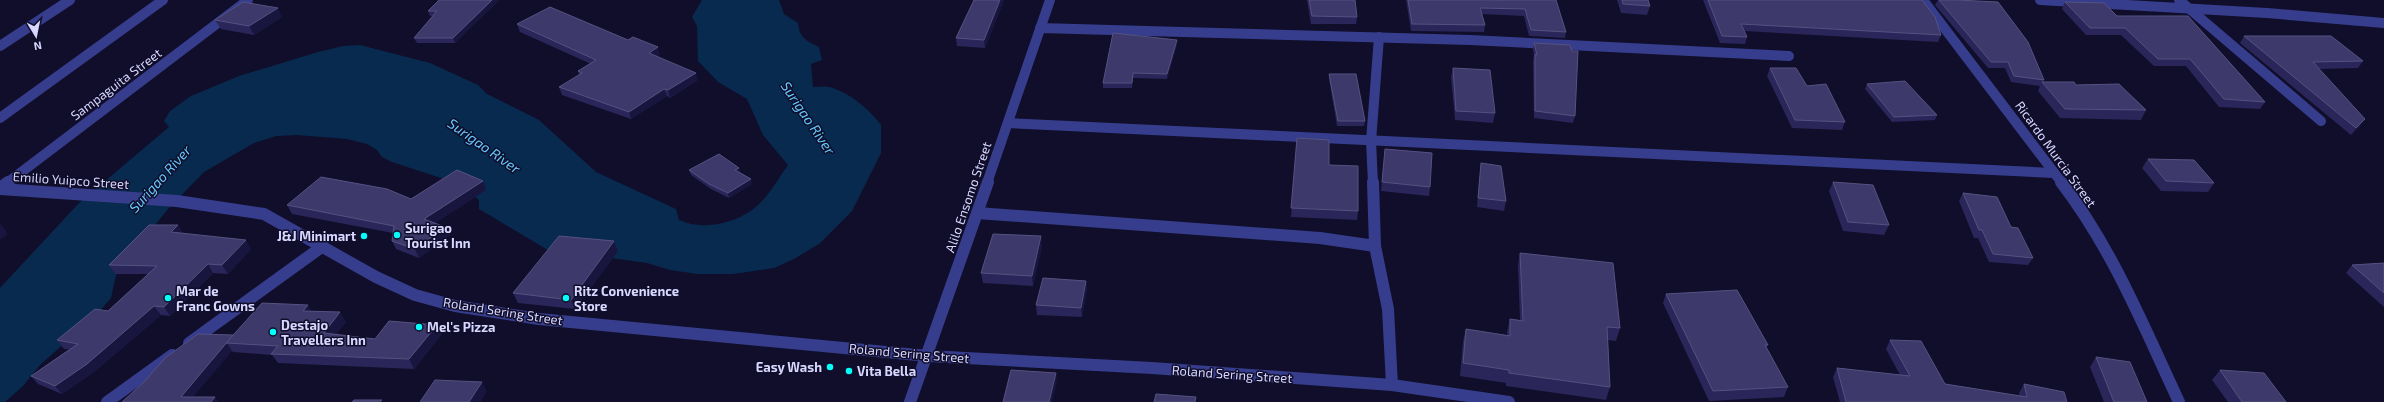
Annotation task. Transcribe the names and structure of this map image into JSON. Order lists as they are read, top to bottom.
{
  "streets": {
    "street": [
      "Sampaguita Street",
      "Ricardo Murcia Street",
      "Emilio Yuipco Street",
      "Alilo Ensomo Street",
      "Roland Sering Street"
    ]
  },
  "crossings": [
    ["Sampaguita Street", "Emilio Yuipco Street"],
    ["Emilio Yuipco Street", "Roland Sering Street"],
    ["Alilo Ensomo Street", "Roland Sering Street"]
  ],
  "water": ["Surigao River"],
  "places": [
    "Surigao Tourist Inn",
    "J&J Minimart",
    "Mar de Franc Gowns",
    "Ritz Convenience Store",
    "Mel's Pizza",
    "Destajo Travellers Inn",
    "Easy Wash",
    "Vita Bella"
  ],
  "north": "bottom"
}
